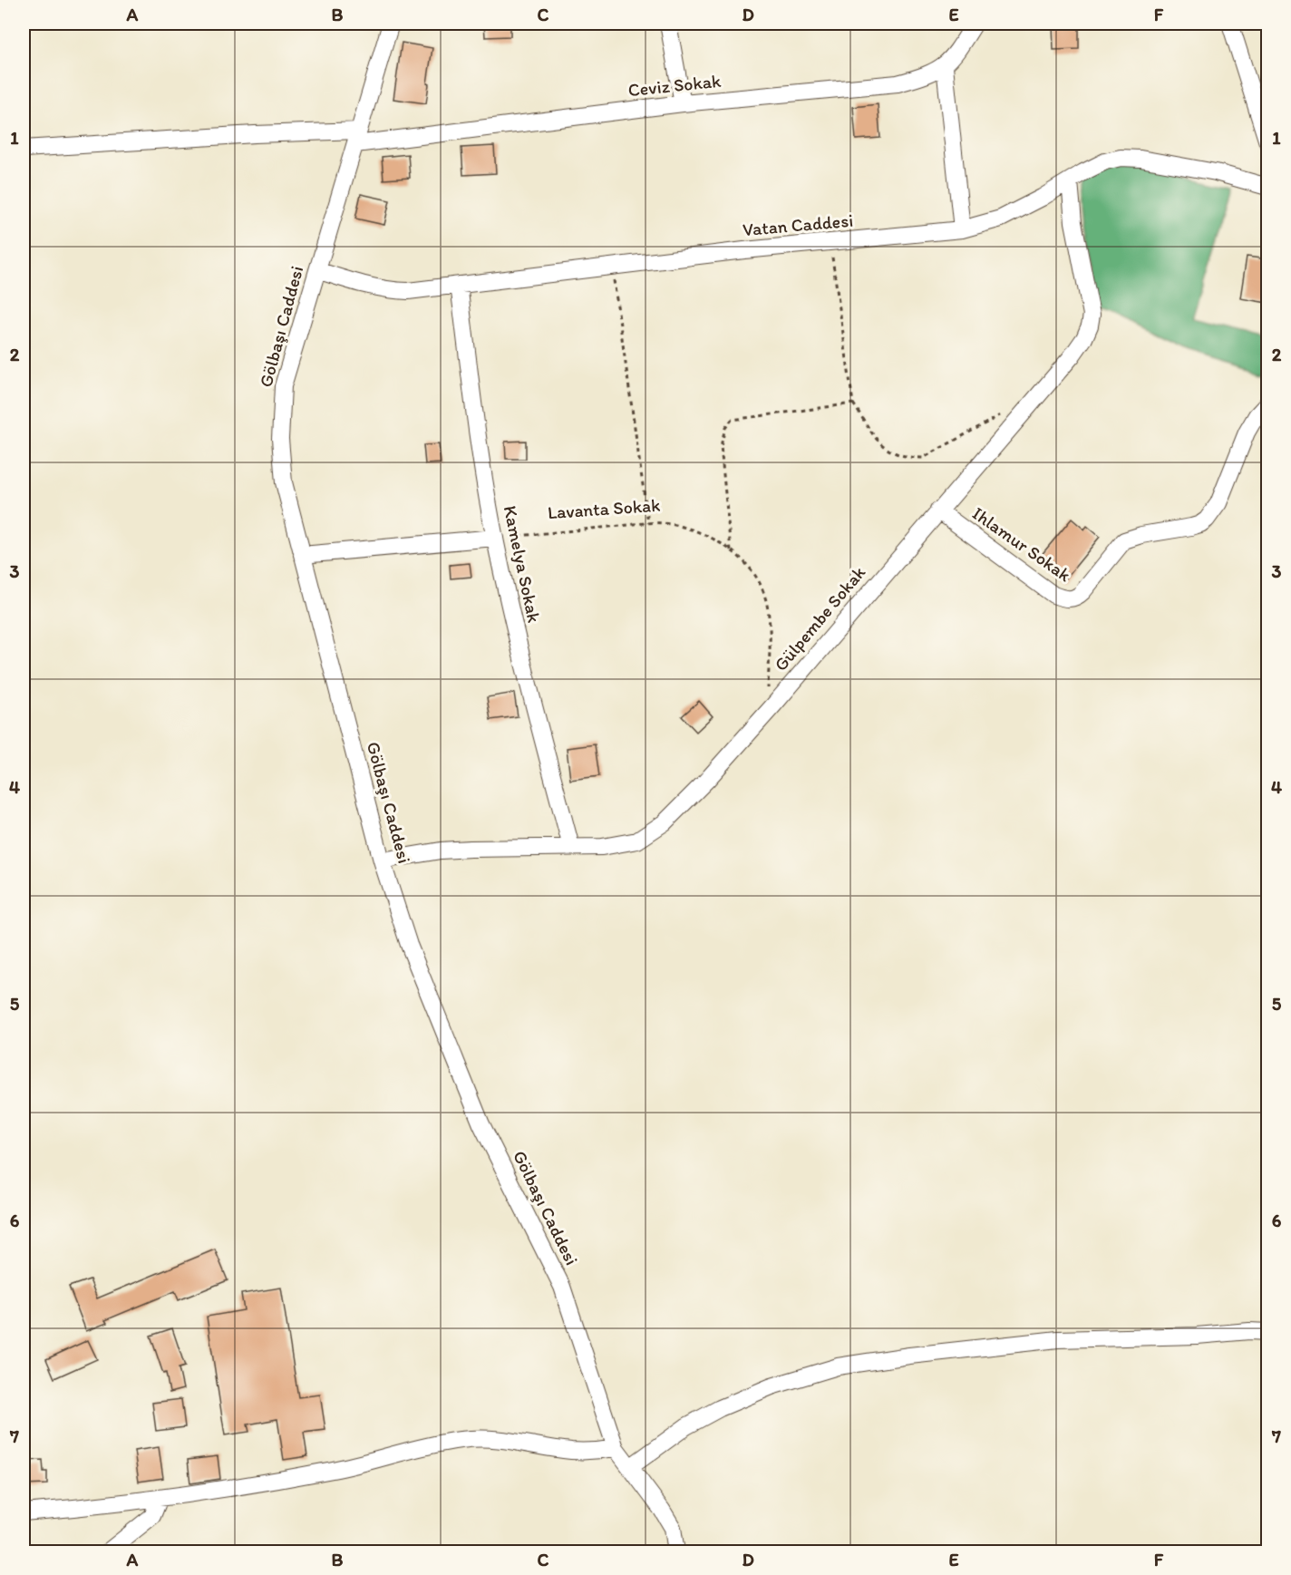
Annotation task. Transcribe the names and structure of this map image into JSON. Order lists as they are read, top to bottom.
{
  "streets": {
    "street": [
      "Ceviz Sokak",
      "Vatan Caddesi",
      "Gölbaşı Caddesi",
      "Ihlamur Sokak",
      "Kamelya Sokak",
      "Gülpembe Sokak"
    ],
    "path": ["Lavanta Sokak"]
  },
  "crossings": [
    ["Ceviz Sokak", "Gölbaşı Caddesi"],
    ["Vatan Caddesi", "Gölbaşı Caddesi"],
    ["Vatan Caddesi", "Kamelya Sokak"],
    ["Vatan Caddesi", "Gülpembe Sokak"],
    ["Gölbaşı Caddesi", "Gülpembe Sokak"],
    ["Lavanta Sokak", "Kamelya Sokak"],
    ["Lavanta Sokak", "Gülpembe Sokak"],
    ["Ihlamur Sokak", "Gülpembe Sokak"],
    ["Kamelya Sokak", "Gülpembe Sokak"]
  ],
  "grid": {
    "columns": [
      "A",
      "B",
      "C",
      "D",
      "E",
      "F"
    ],
    "rows": [
      "1",
      "2",
      "3",
      "4",
      "5",
      "6",
      "7"
    ]
  }
}
